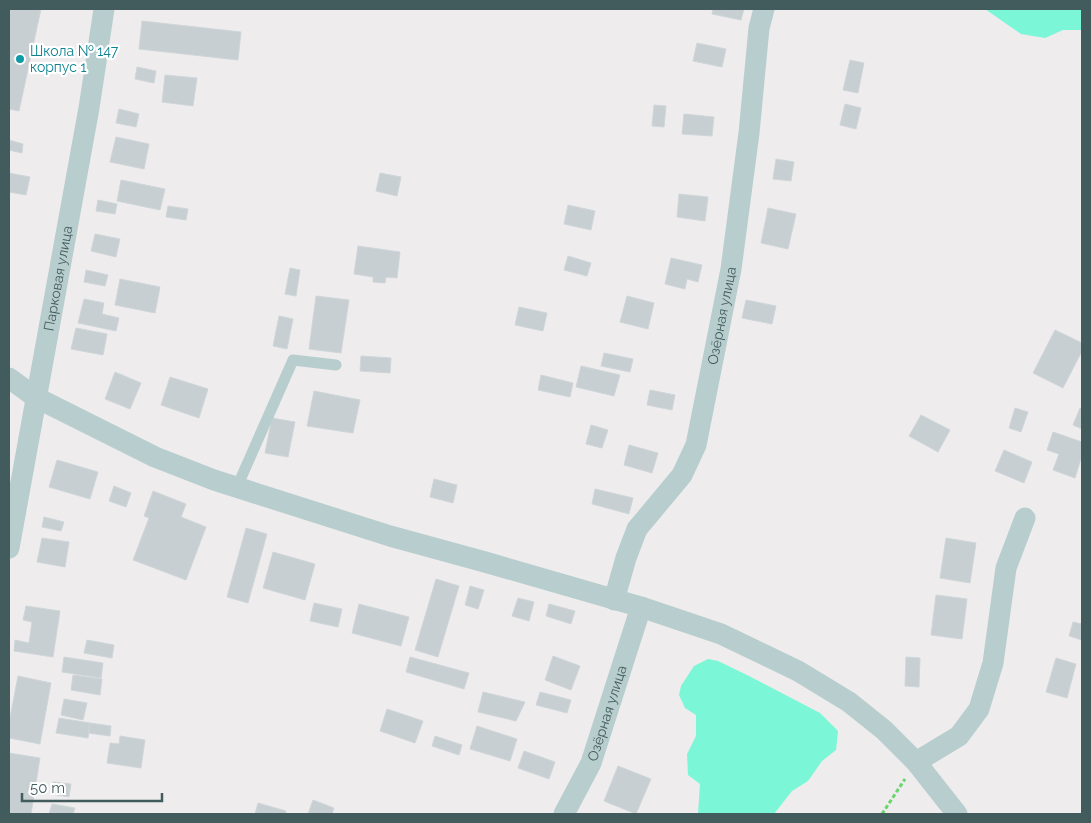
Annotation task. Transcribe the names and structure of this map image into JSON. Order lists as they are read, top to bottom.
{
  "streets": {
    "street": ["Парковая улица", "Озёрная улица"]
  },
  "places": ["Школа № 147 корпус 1"],
  "scale_bar": "50 m"
}
